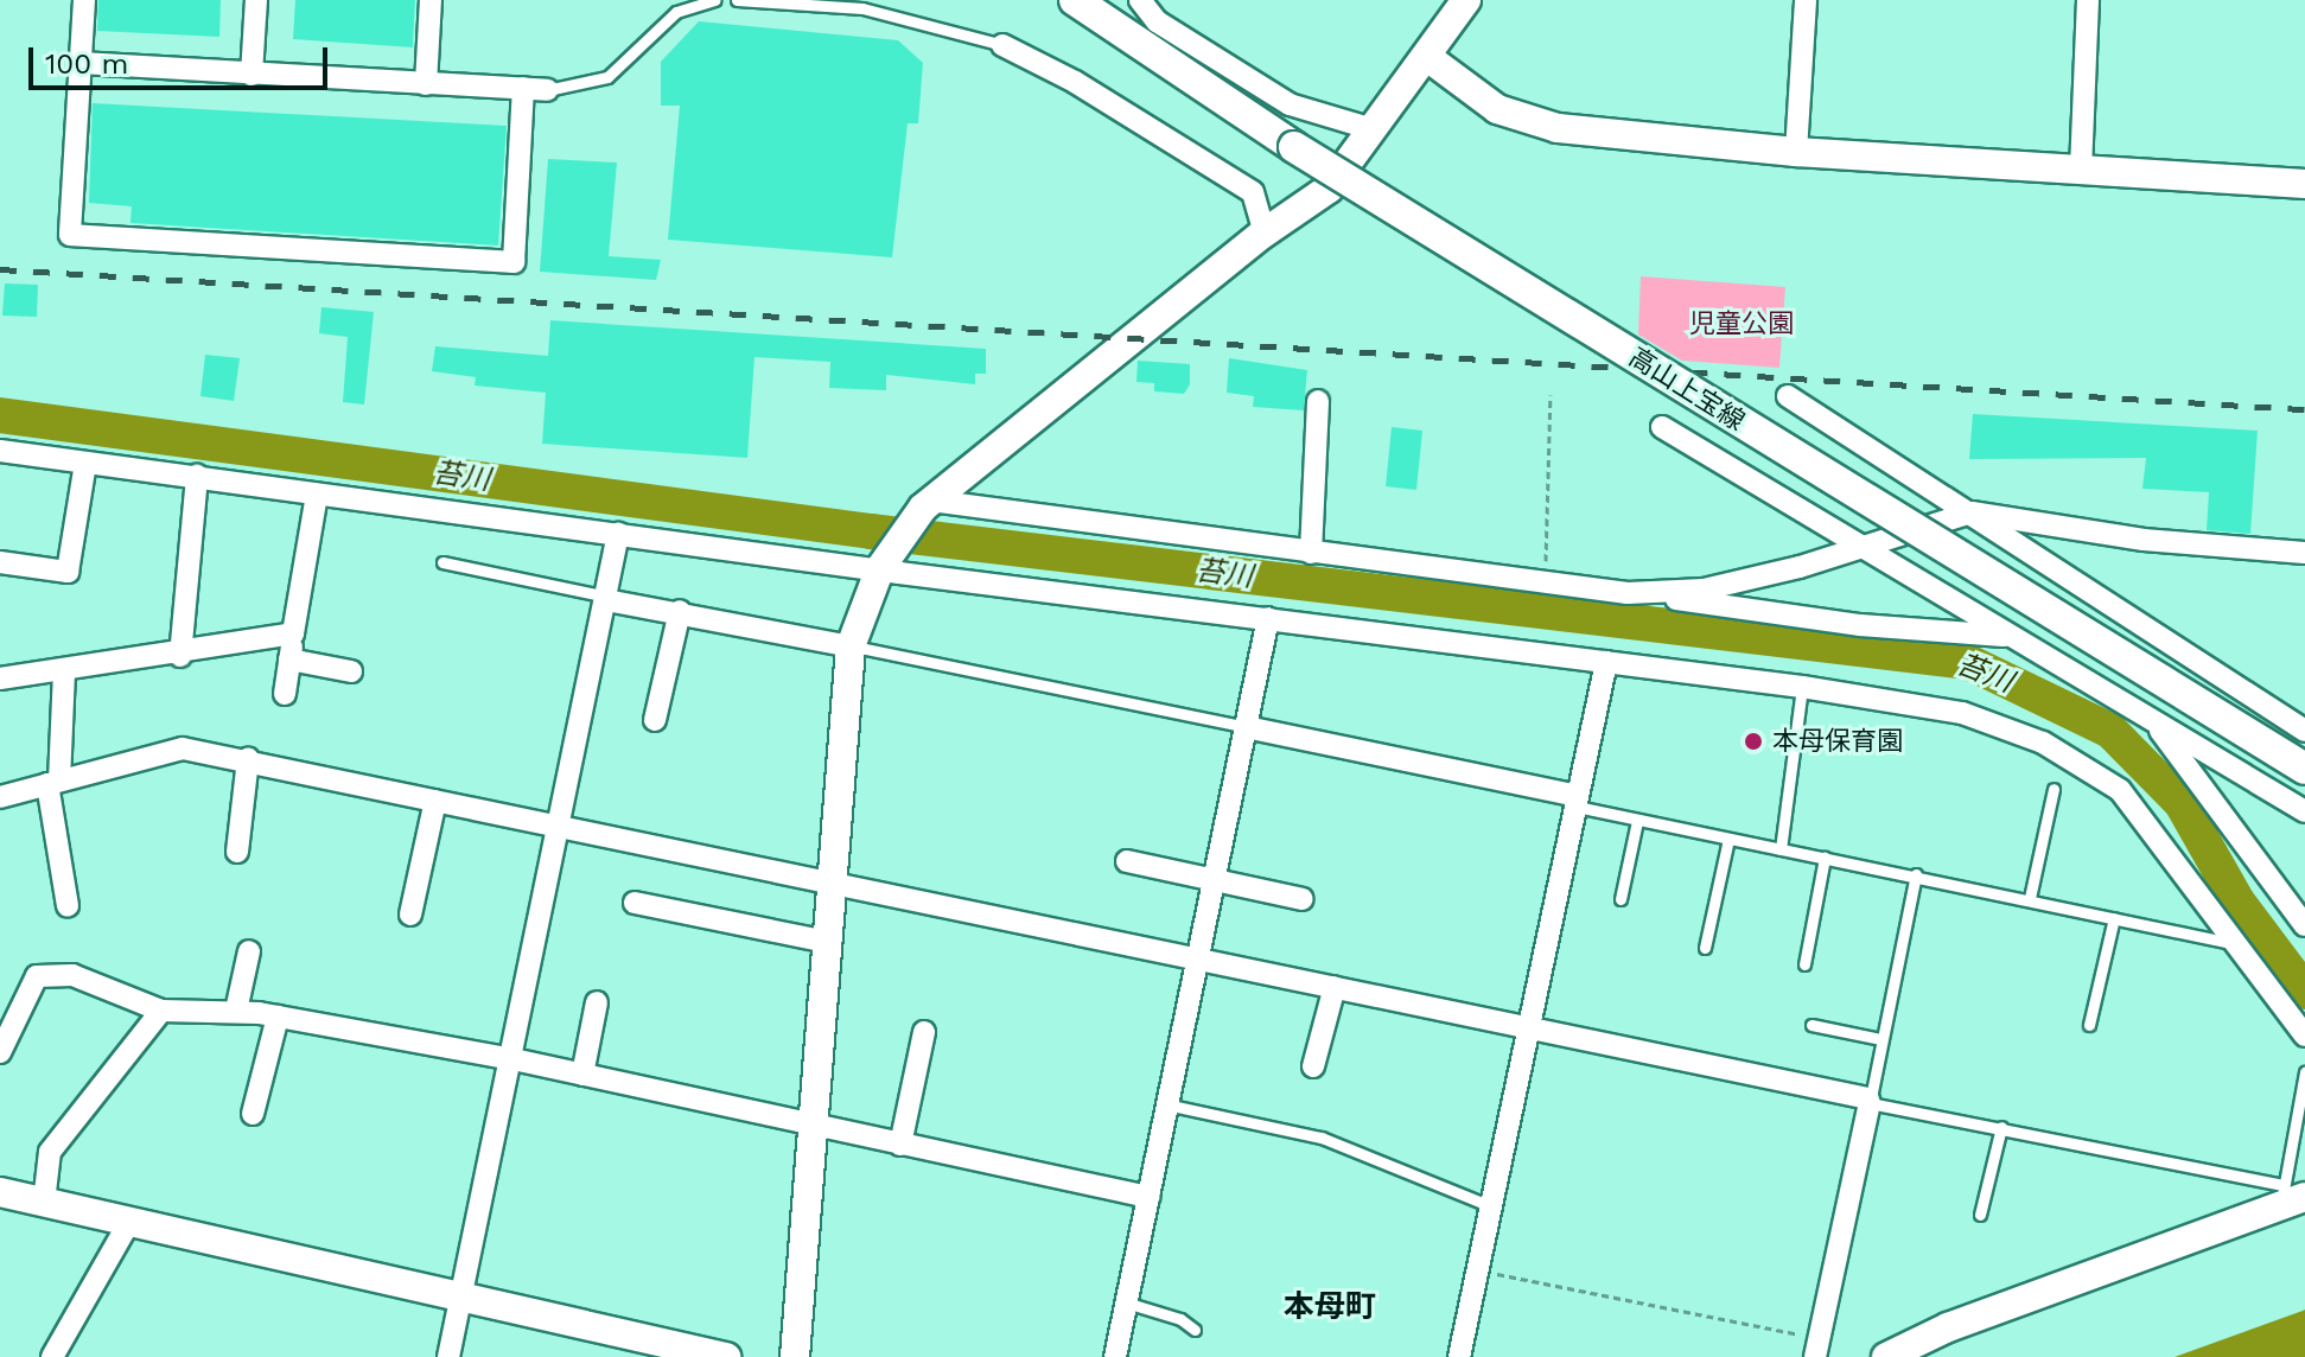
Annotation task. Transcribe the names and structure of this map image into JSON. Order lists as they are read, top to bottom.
{
  "streets": {
    "main road": ["高山上宝線"]
  },
  "districts": ["本母町"],
  "water": ["苔川"],
  "parks": ["児童公園"],
  "places": ["本母保育園"],
  "scale_bar": "100 m"
}
